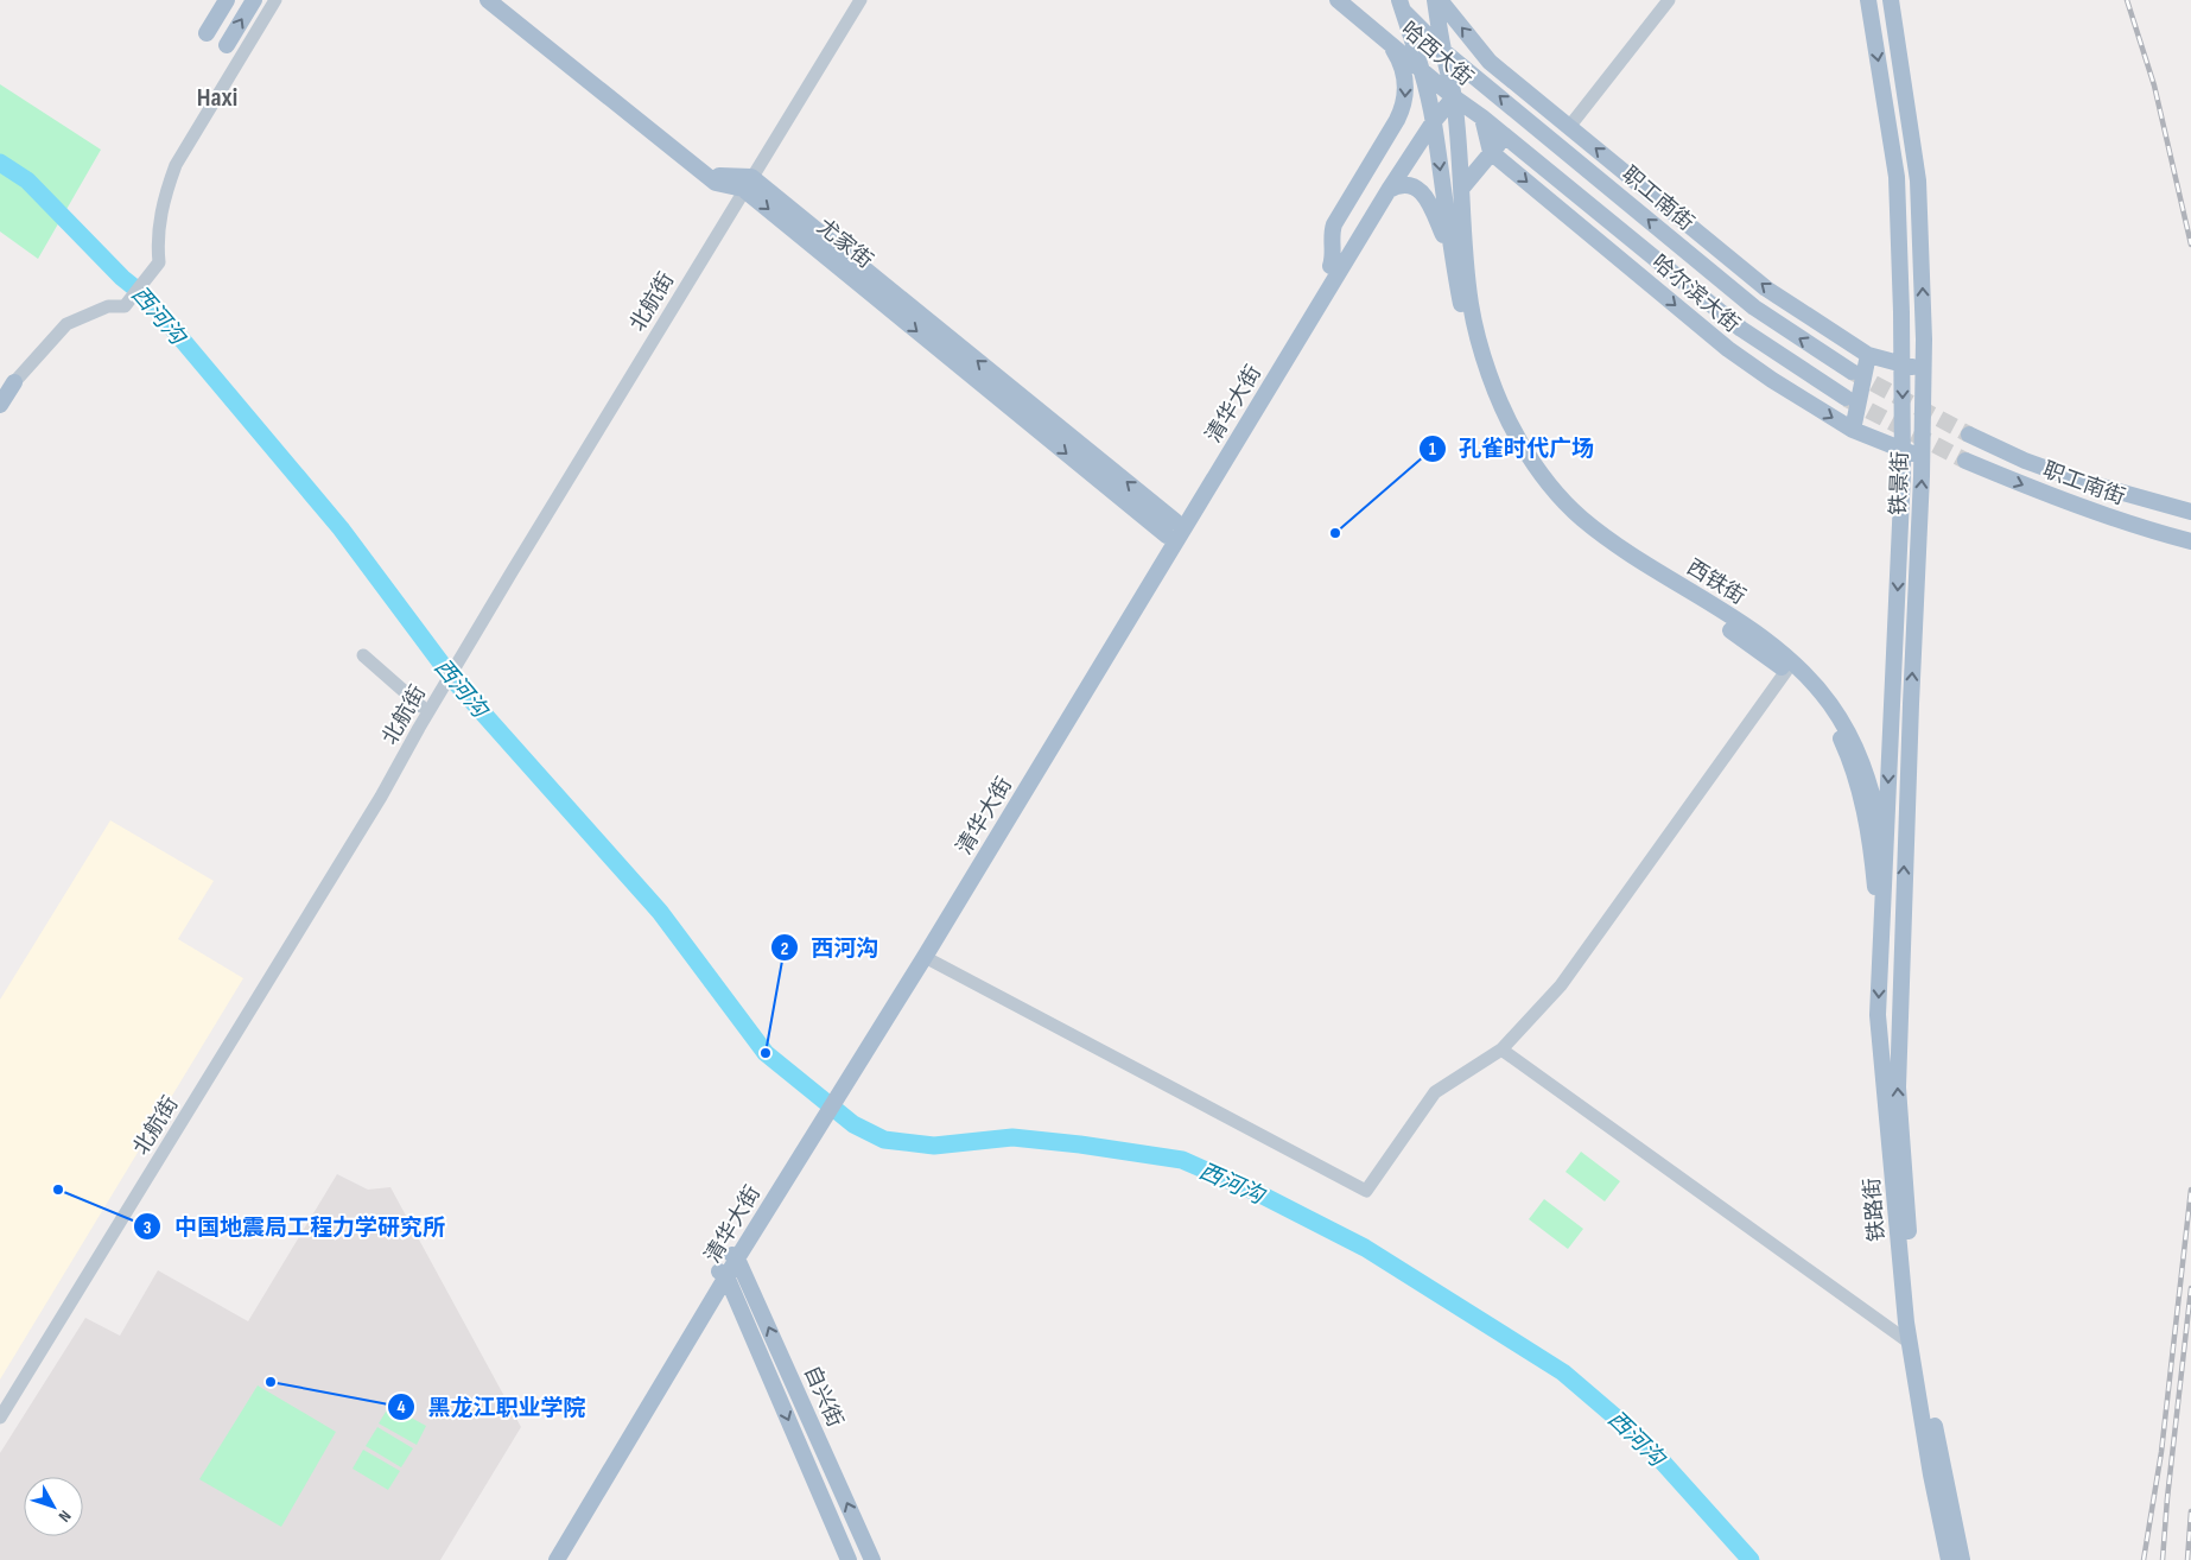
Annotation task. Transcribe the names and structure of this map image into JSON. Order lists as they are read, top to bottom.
{
  "streets": {
    "main road": [
      "哈西大街",
      "职工南街",
      "尤家街",
      "哈尔滨大街",
      "清华大街",
      "铁景街",
      "西铁街",
      "铁路街",
      "自兴街"
    ],
    "street": ["北航街"]
  },
  "crossings": [
    ["哈西大街", "职工南街"],
    ["哈西大街", "清华大街"],
    ["尤家街", "北航街"],
    ["尤家街", "清华大街"],
    ["哈尔滨大街", "铁景街"],
    ["清华大街", "自兴街"],
    ["铁景街", "西铁街"],
    ["铁景街", "铁路街"],
    ["西铁街", "铁路街"]
  ],
  "districts": ["Haxi"],
  "water": ["西河沟"],
  "places": [
    "孔雀时代广场",
    "西河沟",
    "中国地震局工程力学研究所",
    "黑龙江职业学院"
  ],
  "north": "bottom right"
}
